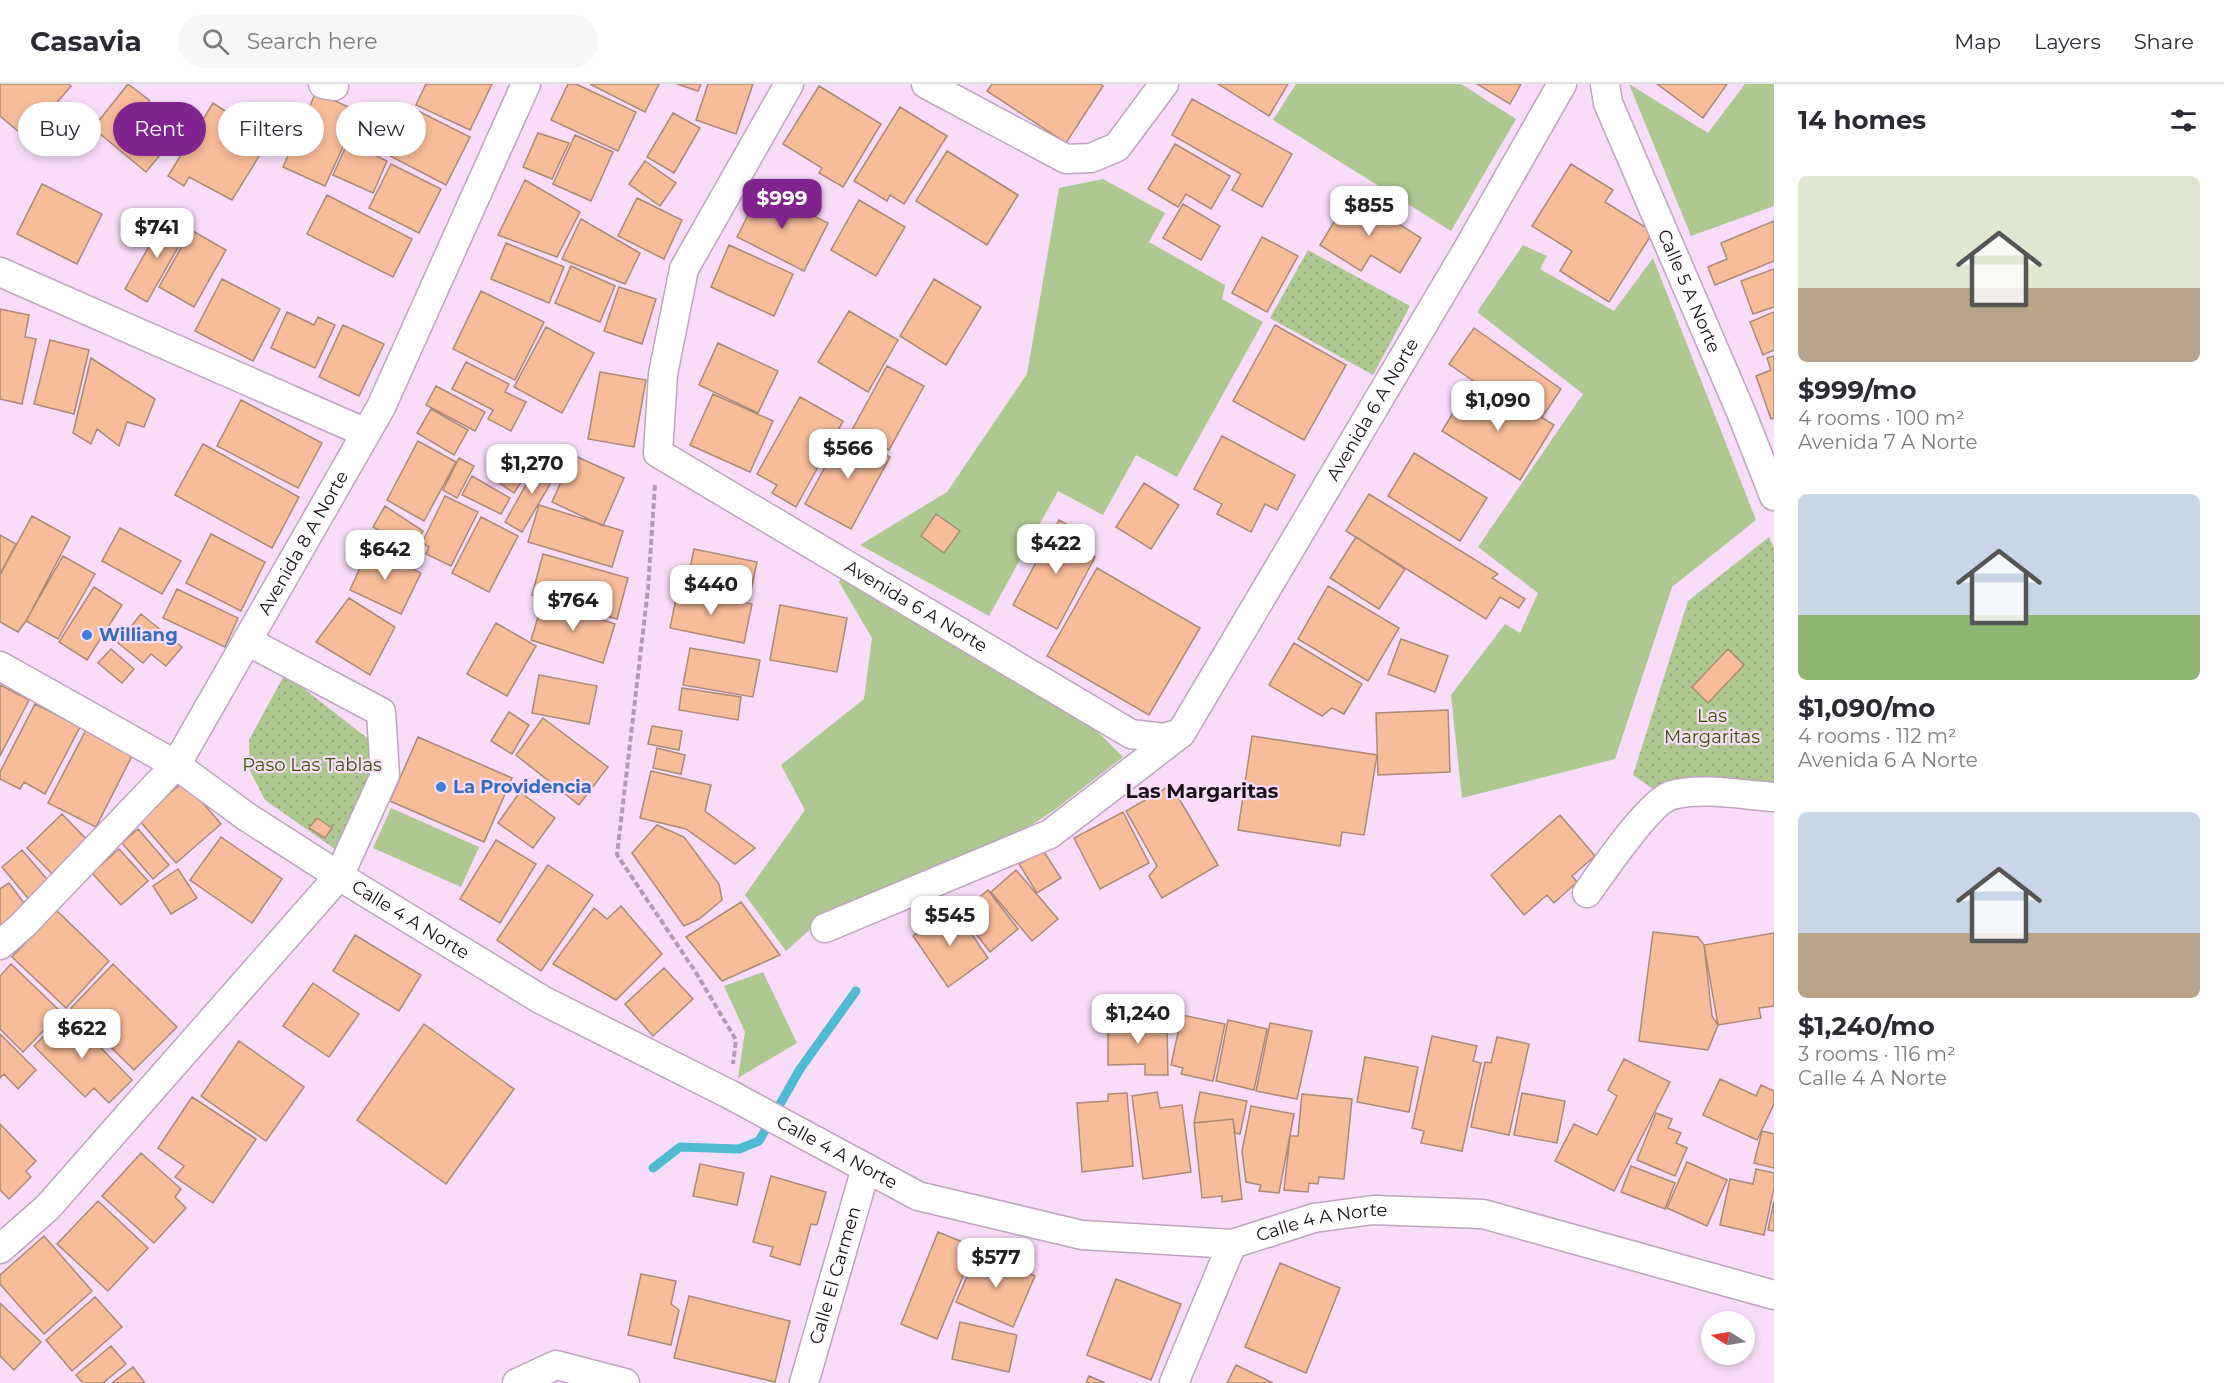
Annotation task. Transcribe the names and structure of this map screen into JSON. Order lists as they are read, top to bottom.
{
  "streets": {
    "street": [
      "Calle 5 A Norte",
      "Avenida 6 A Norte",
      "Avenida 8 A Norte",
      "Calle 4 A Norte",
      "Calle El Carmen"
    ]
  },
  "crossings": [
    ["Avenida 8 A Norte", "Calle 4 A Norte"],
    ["Calle 4 A Norte", "Calle El Carmen"]
  ],
  "districts": ["Las Margaritas"],
  "parks": ["Las Margaritas", "Paso Las Tablas"],
  "places": ["Williang", "La Providencia"],
  "north": "left",
  "page": {
    "header": "Casavia",
    "search": "Search here",
    "nav": ["Map", "Layers", "Share"],
    "heading": "14 homes",
    "chip": [
      "Buy",
      "Rent",
      "Filters",
      "New"
    ],
    "list": [
      {
        "name": "$999/mo",
        "note": "4 rooms · 100 m² · Avenida 7 A Norte"
      },
      {
        "name": "$1,090/mo",
        "note": "4 rooms · 112 m² · Avenida 6 A Norte"
      },
      {
        "name": "$1,240/mo",
        "note": "3 rooms · 116 m² · Calle 4 A Norte"
      }
    ],
    "price": [
      "$999",
      "$855",
      "$741",
      "$1,090",
      "$566",
      "$1,270",
      "$422",
      "$642",
      "$440",
      "$764",
      "$545",
      "$1,240",
      "$622",
      "$577"
    ]
  }
}
